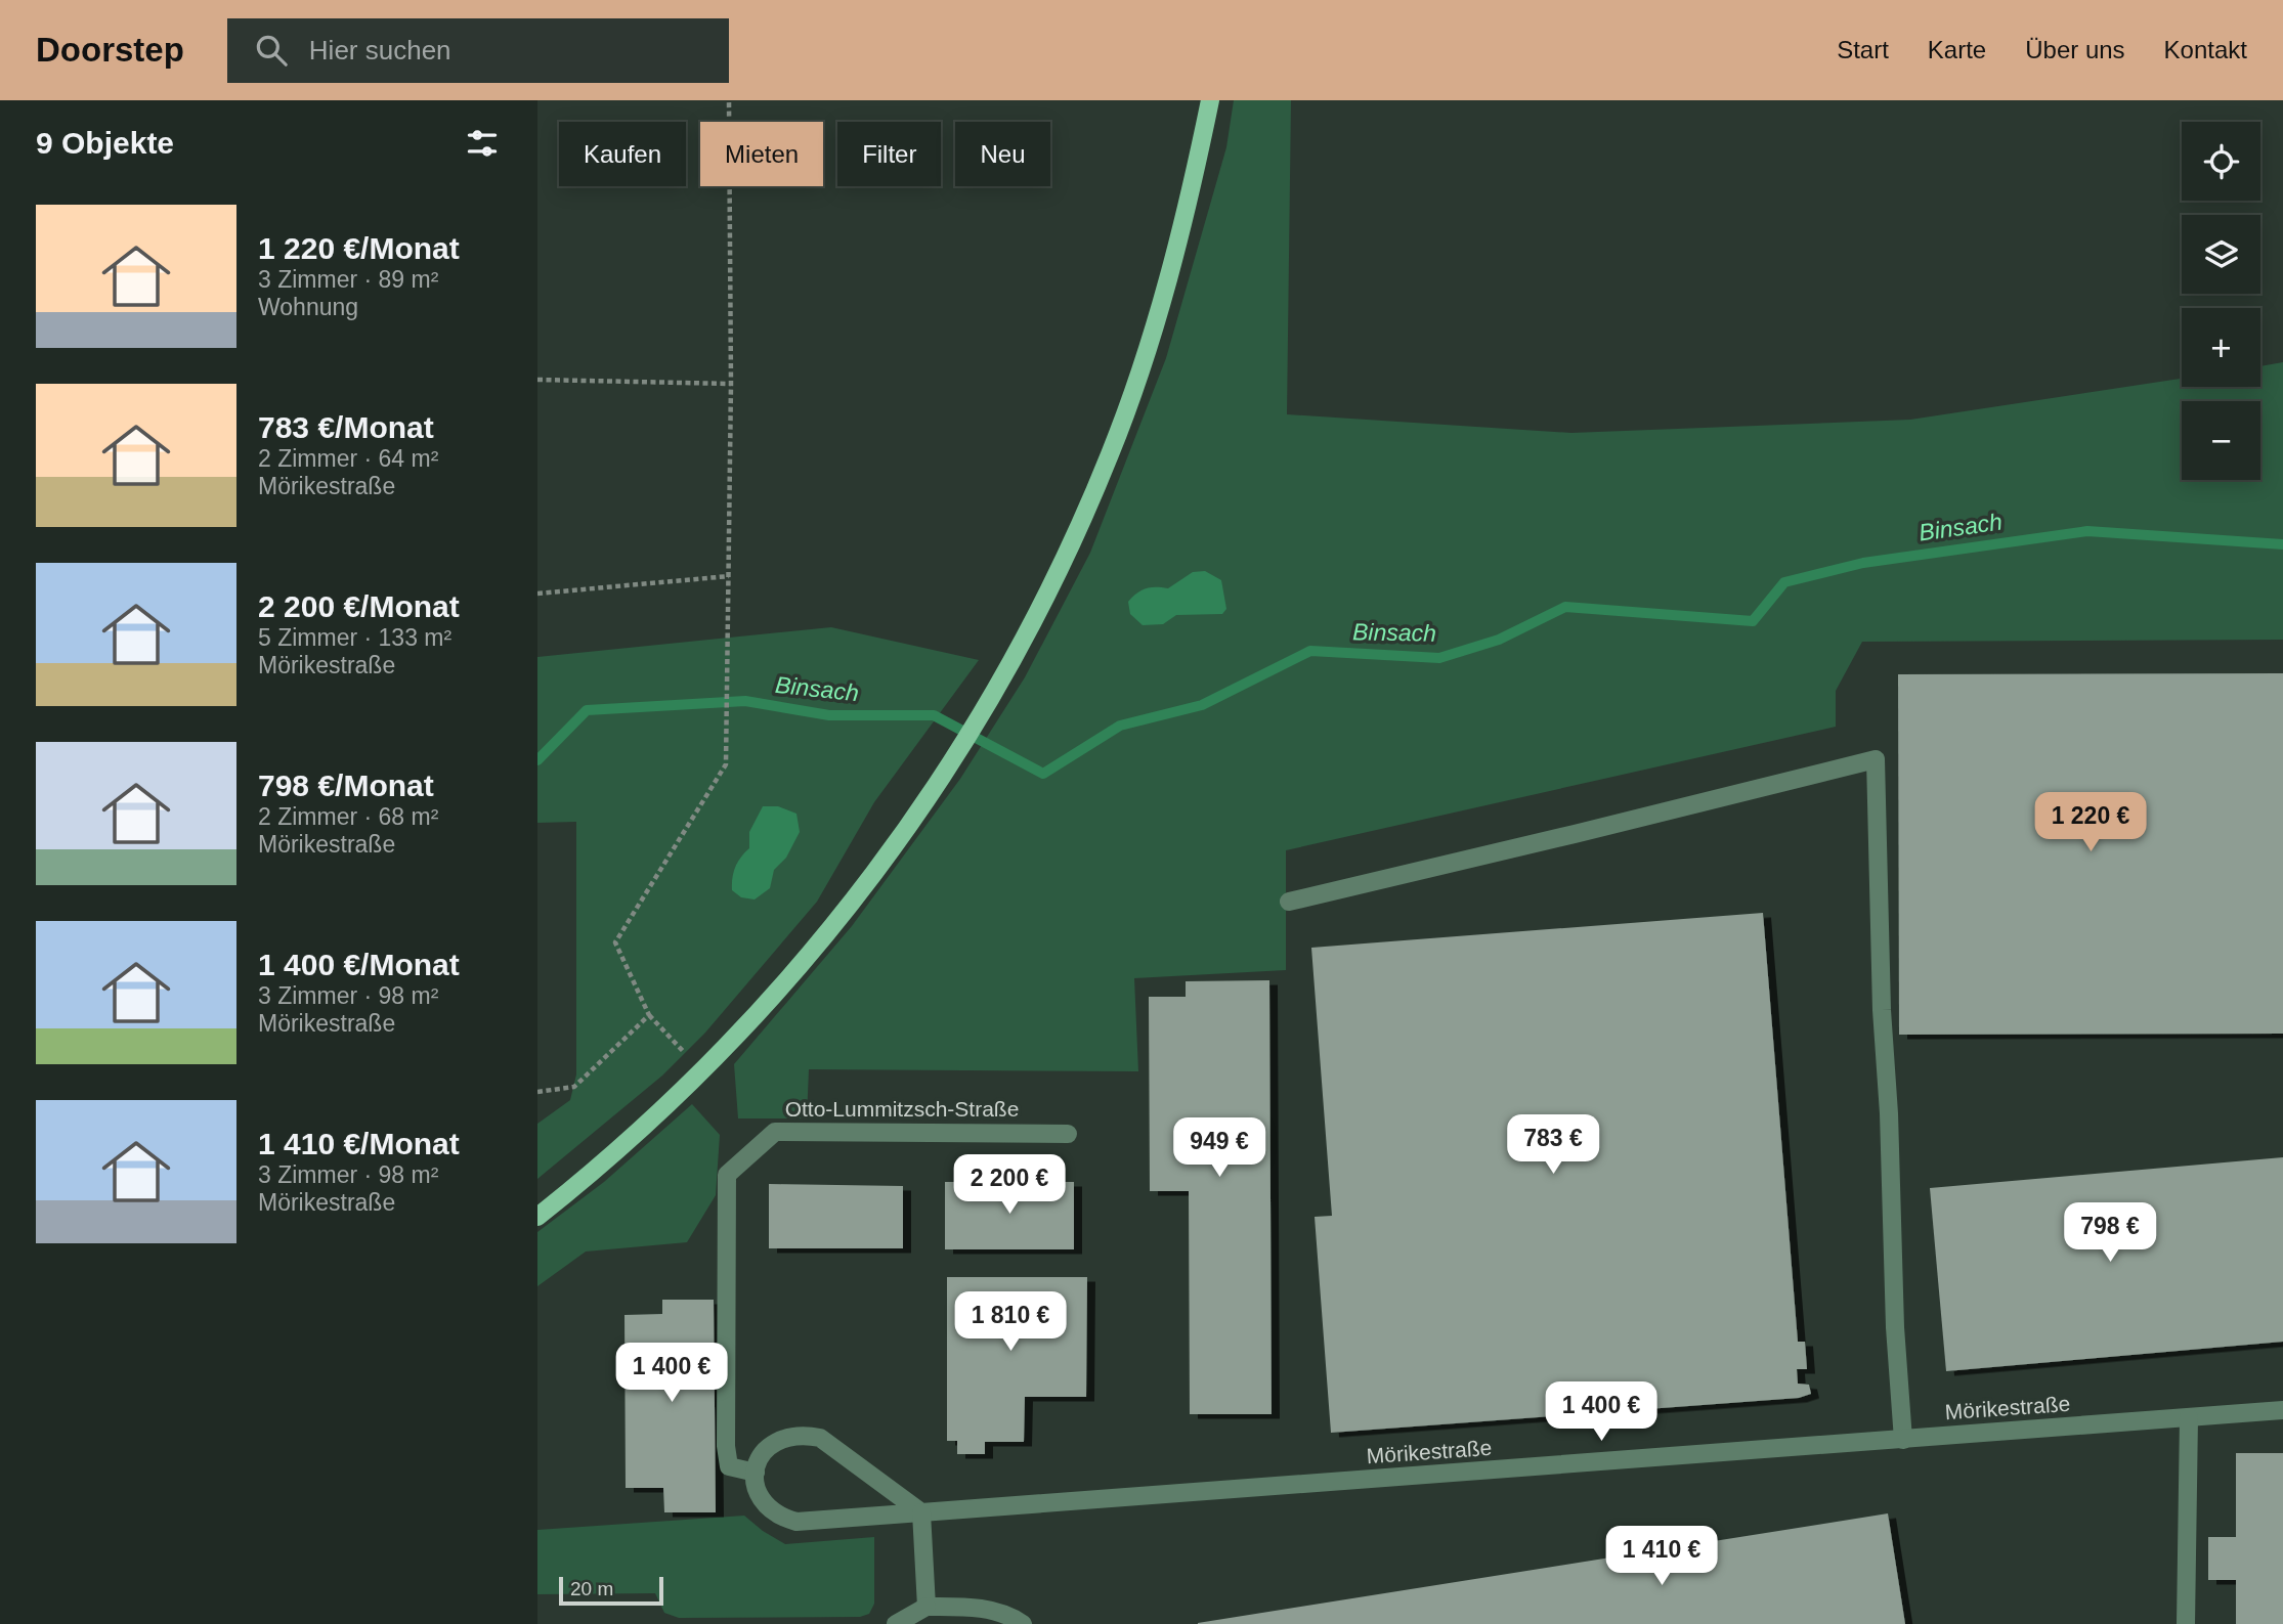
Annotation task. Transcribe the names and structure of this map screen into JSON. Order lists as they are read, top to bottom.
{
  "streets": {
    "street": ["Otto-Lummitzsch-Straße", "Mörikestraße"]
  },
  "crossings": [
    ["Otto-Lummitzsch-Straße", "Mörikestraße"]
  ],
  "water": ["Binsach"],
  "scale_bar": "20 m",
  "page": {
    "header": "Doorstep",
    "search": "Hier suchen",
    "nav": [
      "Start",
      "Karte",
      "Über uns",
      "Kontakt"
    ],
    "heading": "9 Objekte",
    "map_buttons": ["+", "−"],
    "chip": [
      "Kaufen",
      "Mieten",
      "Filter",
      "Neu"
    ],
    "list": [
      {
        "name": "1 220 €/Monat",
        "note": "3 Zimmer · 89 m² · Wohnung"
      },
      {
        "name": "783 €/Monat",
        "note": "2 Zimmer · 64 m² · Mörikestraße"
      },
      {
        "name": "2 200 €/Monat",
        "note": "5 Zimmer · 133 m² · Mörikestraße"
      },
      {
        "name": "798 €/Monat",
        "note": "2 Zimmer · 68 m² · Mörikestraße"
      },
      {
        "name": "1 400 €/Monat",
        "note": "3 Zimmer · 98 m² · Mörikestraße"
      },
      {
        "name": "1 410 €/Monat",
        "note": "3 Zimmer · 98 m² · Mörikestraße"
      }
    ],
    "price": [
      "1 220 €",
      "783 €",
      "949 €",
      "2 200 €",
      "798 €",
      "1 810 €",
      "1 400 €",
      "1 400 €",
      "1 410 €"
    ],
    "scale": "20 m"
  }
}
